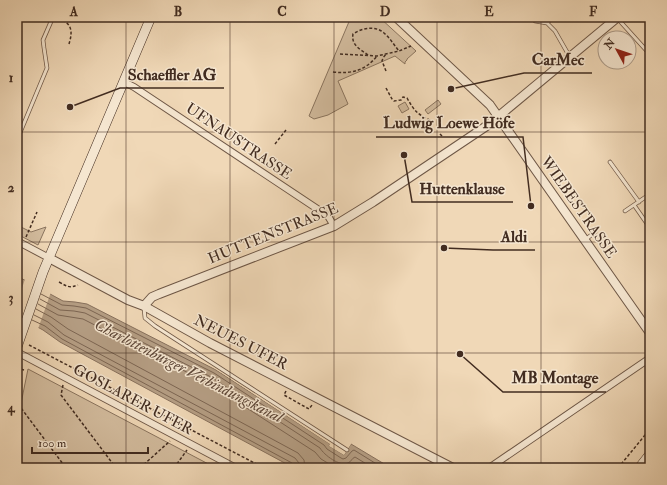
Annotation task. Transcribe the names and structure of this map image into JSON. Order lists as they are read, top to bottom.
{
  "streets": {
    "street": [
      "UFNAUSTRASSE",
      "WIEBESTRASSE",
      "HUTTENSTRASSE",
      "NEUES UFER",
      "GOSLARER UFER"
    ]
  },
  "crossings": [
    ["UFNAUSTRASSE", "HUTTENSTRASSE"],
    ["WIEBESTRASSE", "HUTTENSTRASSE"],
    ["HUTTENSTRASSE", "NEUES UFER"]
  ],
  "water": ["Charlottenburger Verbindungskanal"],
  "places": [
    "CarMec",
    "Schaeffler AG",
    "Huttenklause",
    "Ludwig Loewe Höfe",
    "Aldi",
    "MB Montage"
  ],
  "scale_bar": "100 m",
  "north": "top left",
  "grid": {
    "columns": [
      "A",
      "B",
      "C",
      "D",
      "E",
      "F"
    ],
    "rows": [
      "1",
      "2",
      "3",
      "4"
    ]
  }
}
